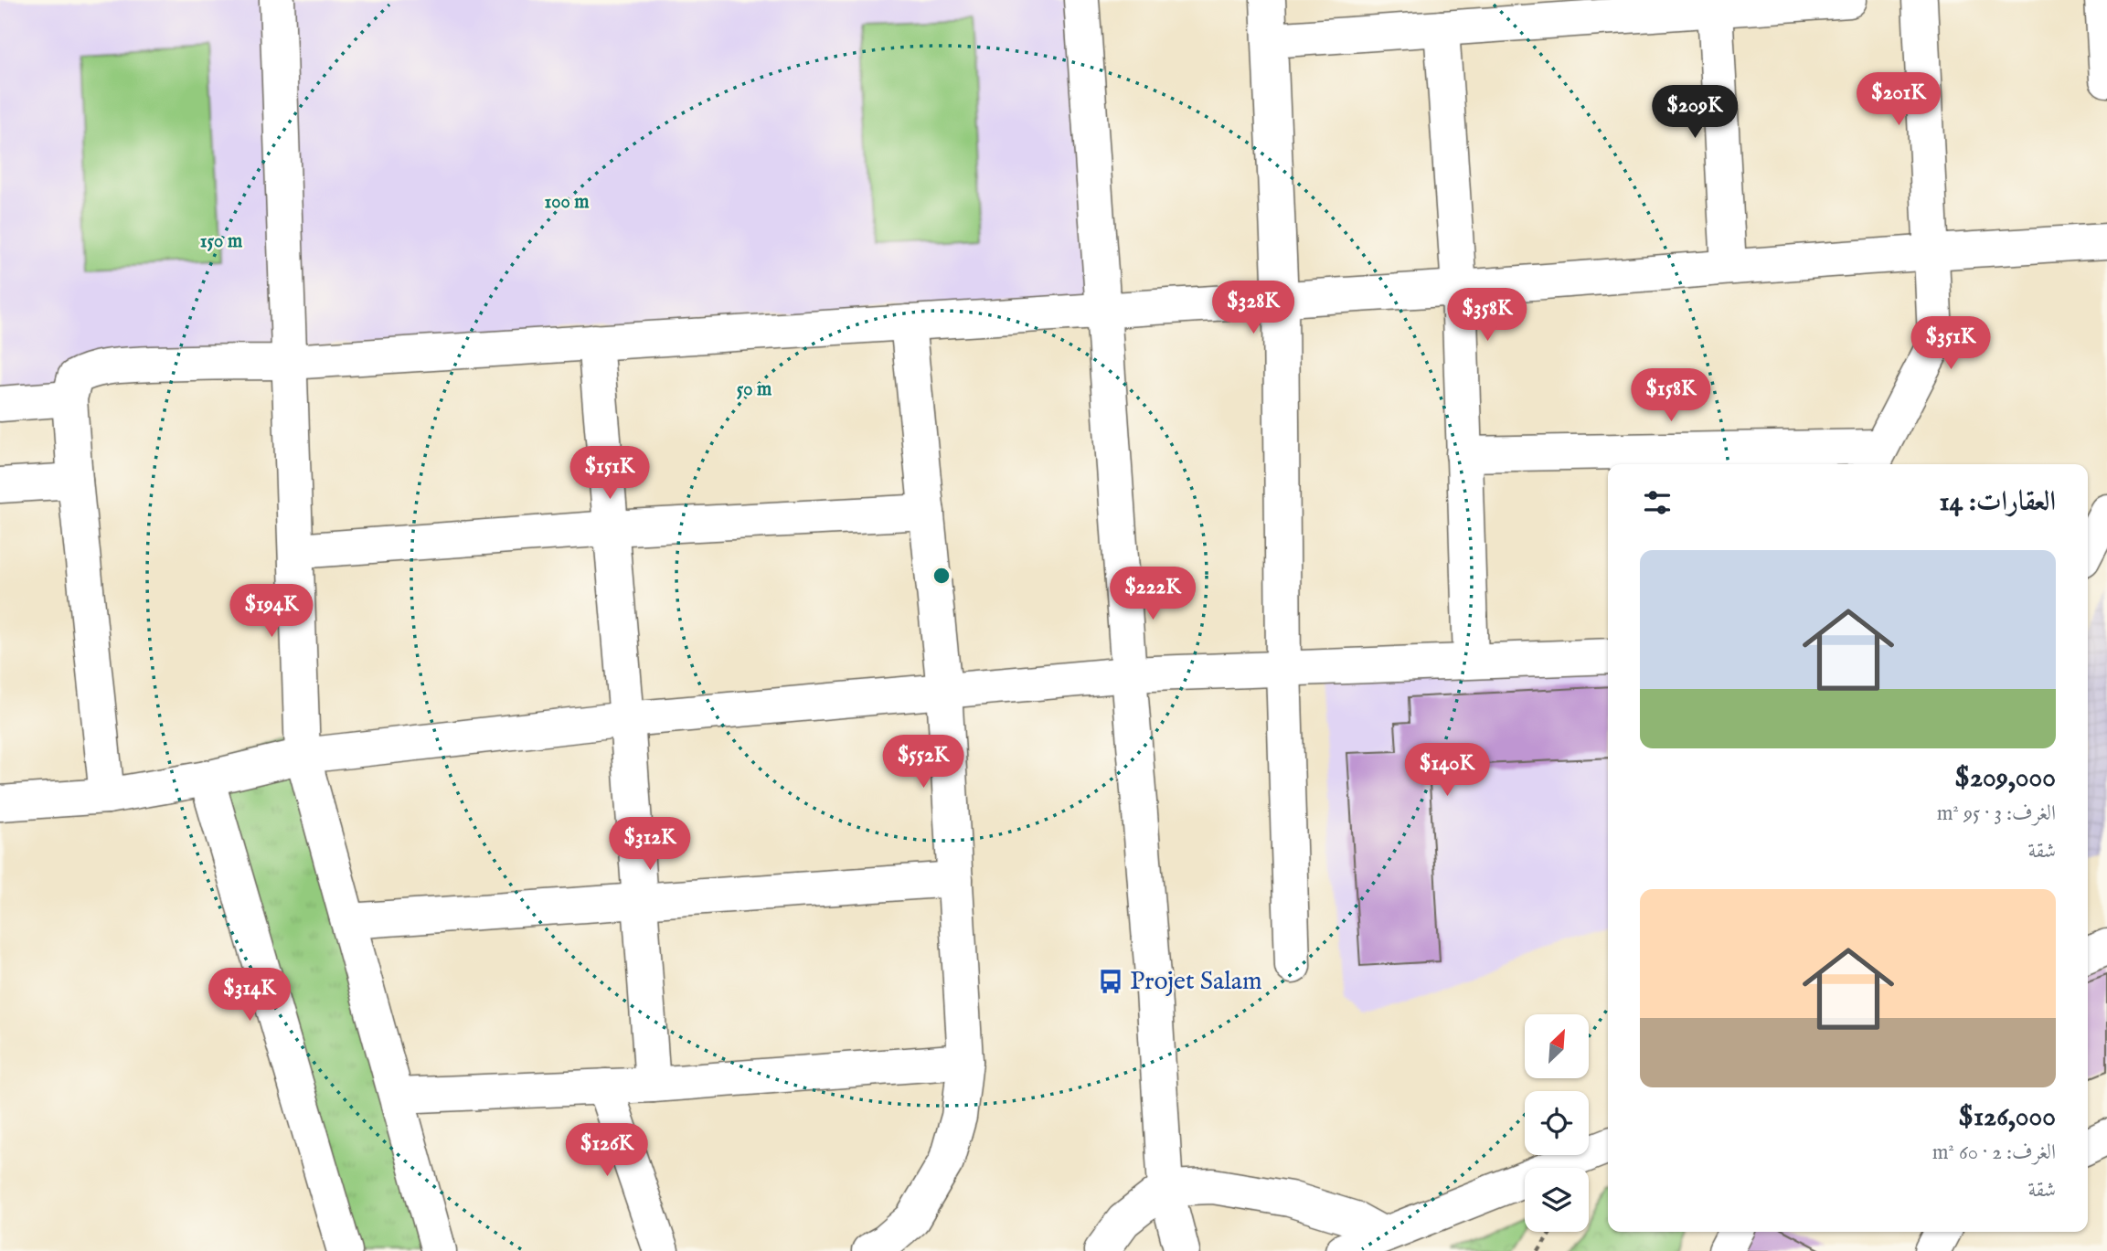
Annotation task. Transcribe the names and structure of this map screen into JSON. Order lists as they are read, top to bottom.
{
  "places": {
    "bus stop": ["Projet Salam"]
  },
  "north": "top right",
  "page": {
    "price": [
      "$201K",
      "$209K",
      "$328K",
      "$358K",
      "$351K",
      "$158K",
      "$151K",
      "$222K",
      "$194K",
      "$552K",
      "$140K",
      "$312K",
      "$314K",
      "$126K"
    ],
    "heading": "العقارات: 14",
    "list": [
      {
        "name": "$209,000",
        "note": "الغرف: 3 · 95 m² · شقة"
      },
      {
        "name": "$126,000",
        "note": "الغرف: 2 · 60 m² · شقة"
      }
    ]
  },
  "rings": ["100 m", "150 m", "50 m"]
}
